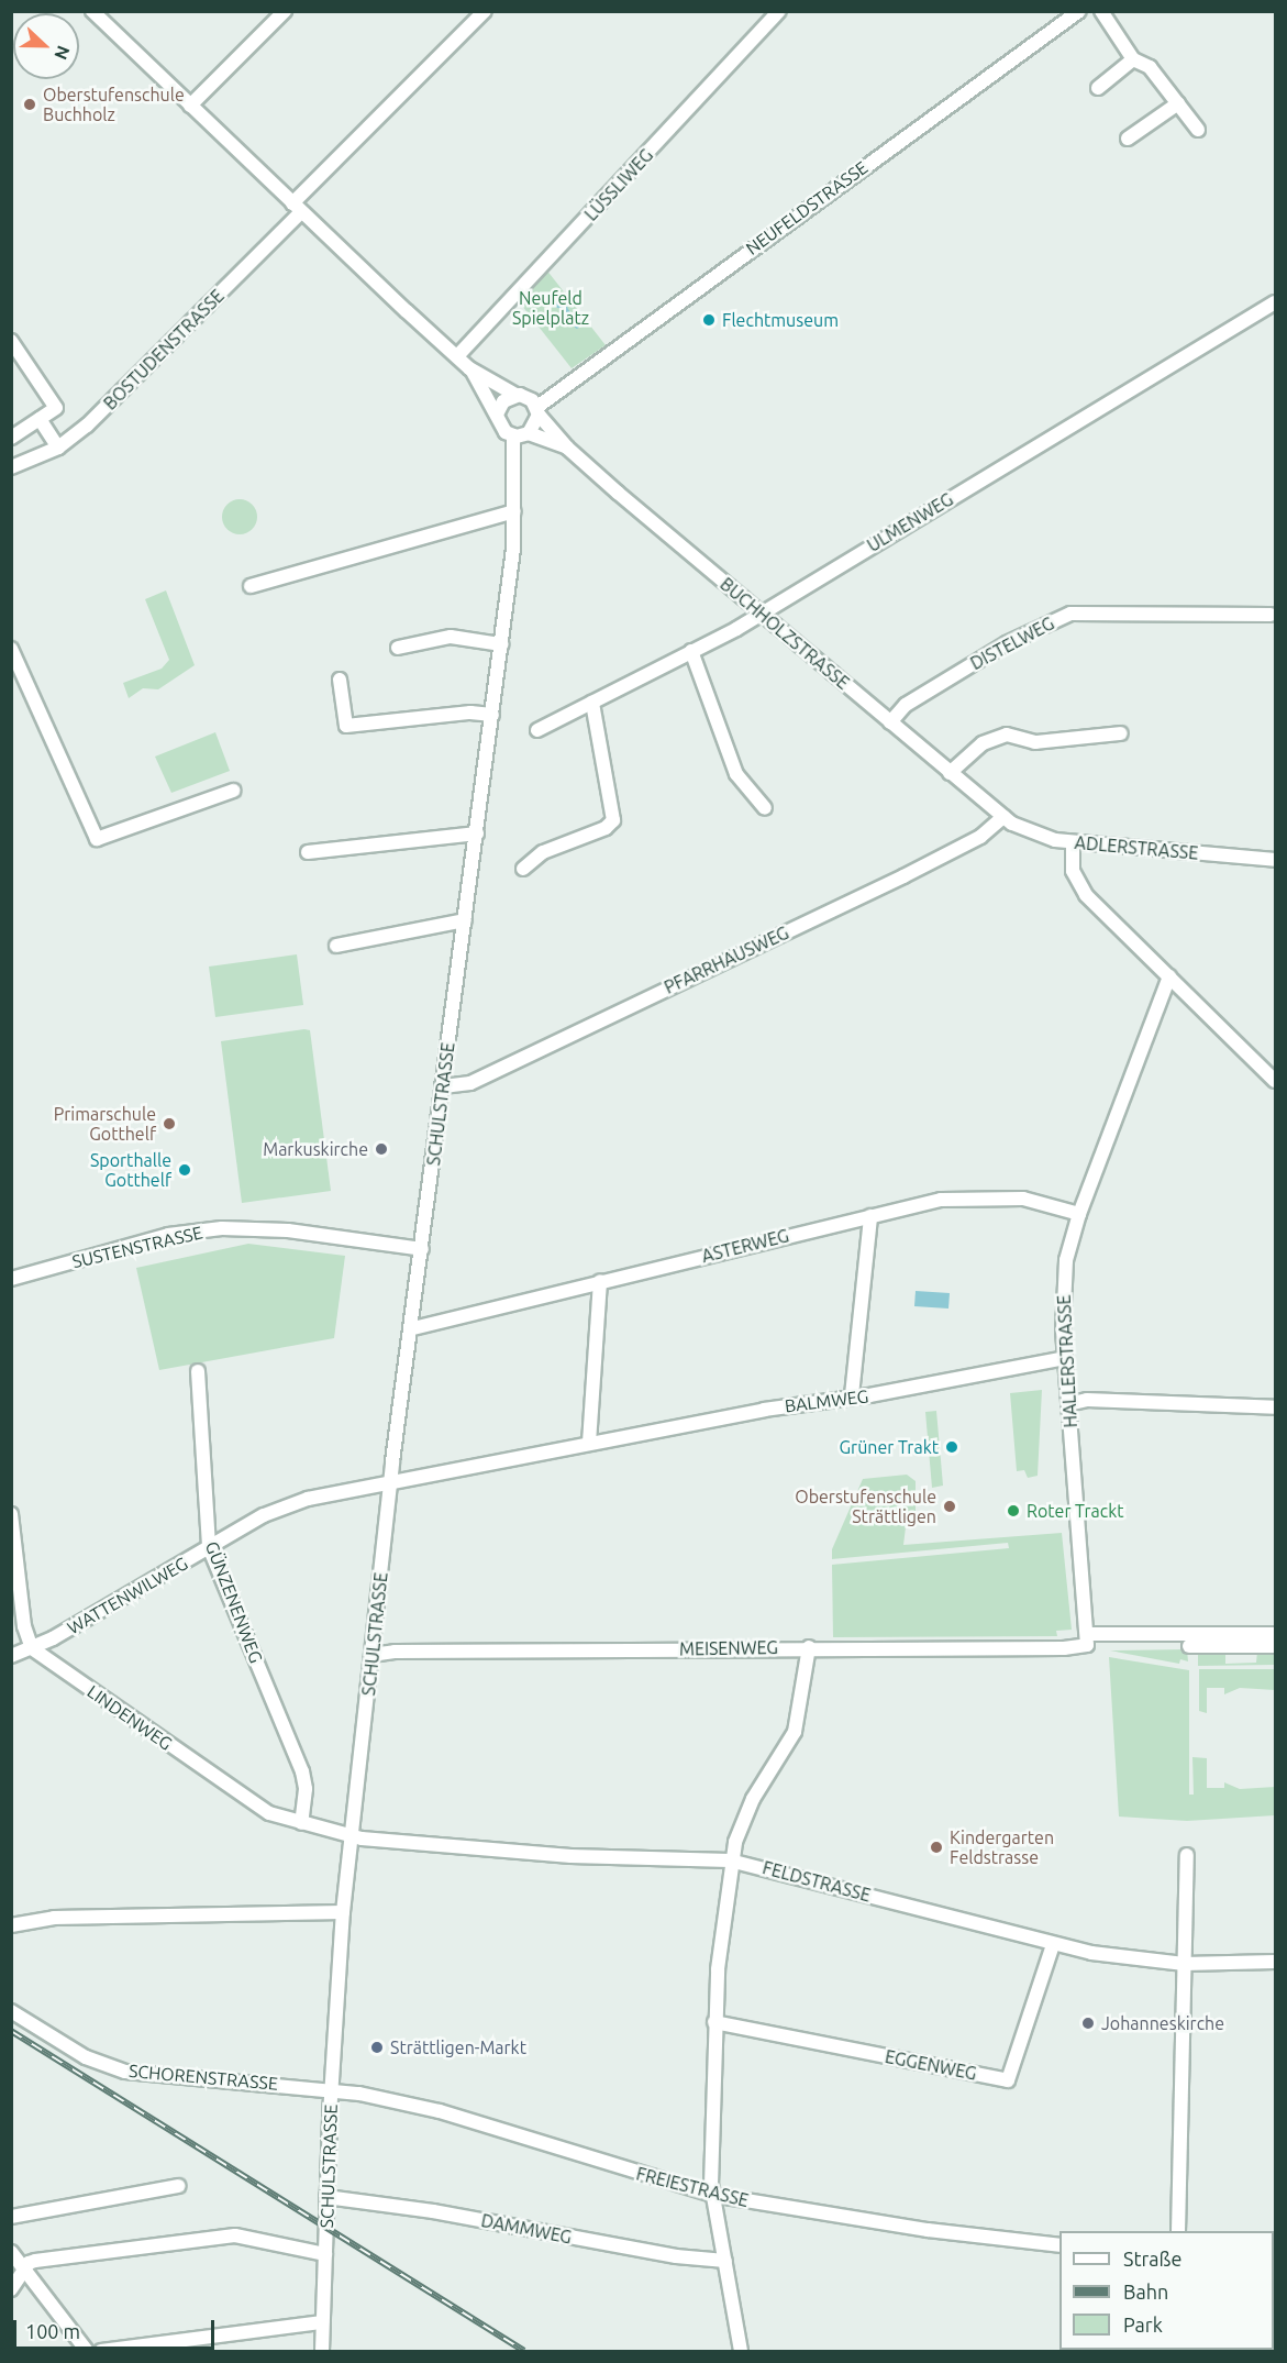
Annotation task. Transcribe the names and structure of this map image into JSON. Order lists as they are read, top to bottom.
{
  "streets": {
    "street": [
      "LÜSSLIWEG",
      "NEUFELDSTRASSE",
      "BOSTUDENSTRASSE",
      "ULMENWEG",
      "BUCHHOLZSTRASSE",
      "DISTELWEG",
      "ADLERSTRASSE",
      "PFARRHAUSWEG",
      "SCHULSTRASSE",
      "ASTERWEG",
      "SUSTENSTRASSE",
      "HALLERSTRASSE",
      "BALMWEG",
      "WATTENWILWEG",
      "GÜNZENENWEG",
      "MEISENWEG",
      "LINDENWEG",
      "FELDSTRASSE",
      "EGGENWEG",
      "SCHORENSTRASSE",
      "FREIESTRASSE",
      "DAMMWEG"
    ]
  },
  "crossings": [
    ["NEUFELDSTRASSE", "BUCHHOLZSTRASSE"],
    ["NEUFELDSTRASSE", "SCHULSTRASSE"],
    ["ULMENWEG", "BUCHHOLZSTRASSE"],
    ["BUCHHOLZSTRASSE", "DISTELWEG"],
    ["BUCHHOLZSTRASSE", "ADLERSTRASSE"],
    ["BUCHHOLZSTRASSE", "PFARRHAUSWEG"],
    ["BUCHHOLZSTRASSE", "SCHULSTRASSE"],
    ["ADLERSTRASSE", "PFARRHAUSWEG"],
    ["PFARRHAUSWEG", "SCHULSTRASSE"],
    ["SCHULSTRASSE", "ASTERWEG"],
    ["SCHULSTRASSE", "SUSTENSTRASSE"],
    ["SCHULSTRASSE", "BALMWEG"],
    ["SCHULSTRASSE", "WATTENWILWEG"],
    ["SCHULSTRASSE", "MEISENWEG"],
    ["SCHULSTRASSE", "LINDENWEG"],
    ["SCHULSTRASSE", "FELDSTRASSE"],
    ["SCHULSTRASSE", "SCHORENSTRASSE"],
    ["SCHULSTRASSE", "FREIESTRASSE"],
    ["SCHULSTRASSE", "DAMMWEG"],
    ["ASTERWEG", "HALLERSTRASSE"],
    ["HALLERSTRASSE", "BALMWEG"],
    ["HALLERSTRASSE", "MEISENWEG"],
    ["BALMWEG", "WATTENWILWEG"],
    ["WATTENWILWEG", "GÜNZENENWEG"],
    ["WATTENWILWEG", "LINDENWEG"],
    ["GÜNZENENWEG", "LINDENWEG"],
    ["LINDENWEG", "FELDSTRASSE"],
    ["FELDSTRASSE", "EGGENWEG"],
    ["SCHORENSTRASSE", "FREIESTRASSE"]
  ],
  "parks": ["Neufeld Spielplatz"],
  "places": [
    "Oberstufenschule Buchholz",
    "Flechtmuseum",
    "Primarschule Gotthelf",
    "Markuskirche",
    "Sporthalle Gotthelf",
    "Grüner Trakt",
    "Oberstufenschule Strättligen",
    "Roter Trackt",
    "Kindergarten Feldstrasse",
    "Johanneskirche",
    "Strättligen-Markt"
  ],
  "legend": ["Straße", "Bahn", "Park"],
  "scale_bar": "100 m",
  "north": "right"
}
